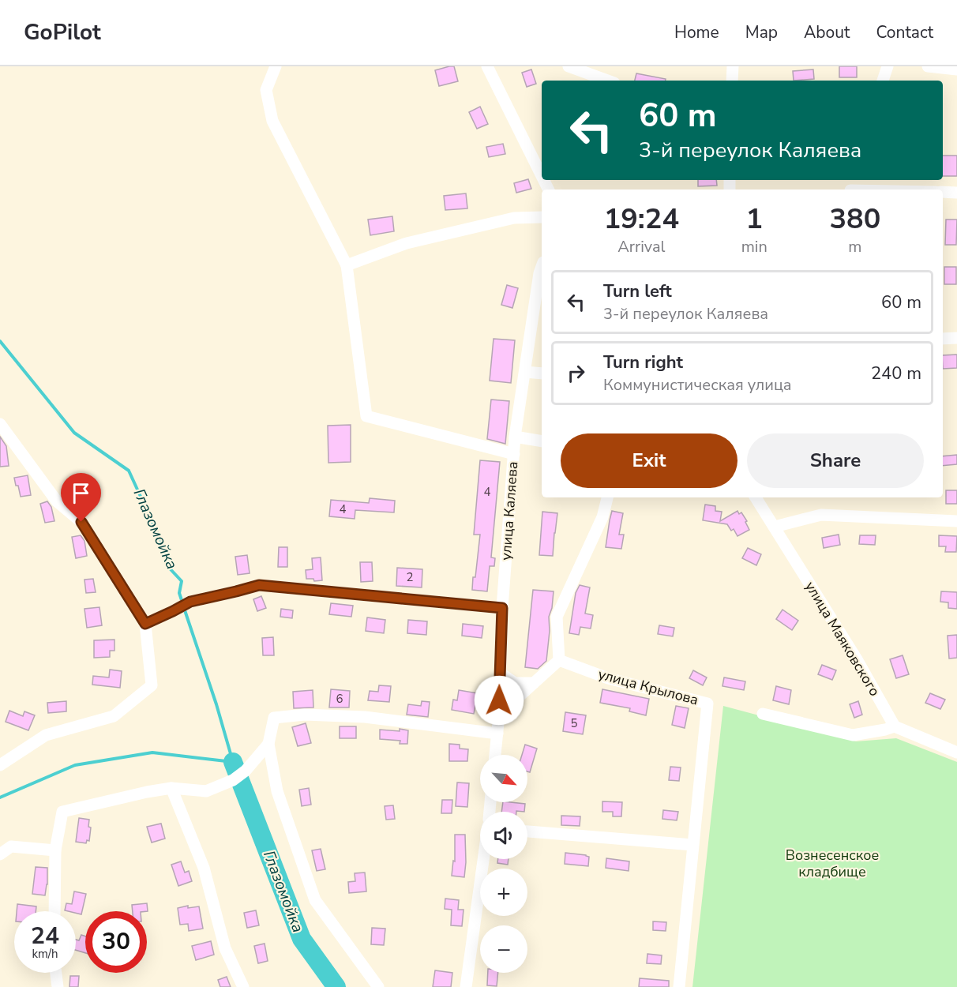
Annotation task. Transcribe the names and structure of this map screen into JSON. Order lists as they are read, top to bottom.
{
  "streets": {
    "street": ["улица Каляева", "улица Маяковского", "улица Крылова"]
  },
  "water": ["Глазомойка"],
  "parks": ["Вознесенское кладбище"],
  "house_numbers": [
    "4",
    "4",
    "2",
    "6",
    "5"
  ],
  "north": "bottom right",
  "page": {
    "header": "GoPilot",
    "nav": [
      "Home",
      "Map",
      "About",
      "Contact"
    ],
    "turn": ["60 m", "3-й переулок Каляева"],
    "eta": [
      "19:24",
      "Arrival",
      "1",
      "min",
      "380",
      "m"
    ],
    "list": [
      {
        "name": "Turn left",
        "note": "3-й переулок Каляева",
        "value": "60 m"
      },
      {
        "name": "Turn right",
        "note": "Коммунистическая улица",
        "value": "240 m"
      }
    ],
    "buttons": ["Exit", "Share"],
    "map_buttons": ["+", "−"],
    "speed": "24 km/h",
    "limit": "30"
  }
}
